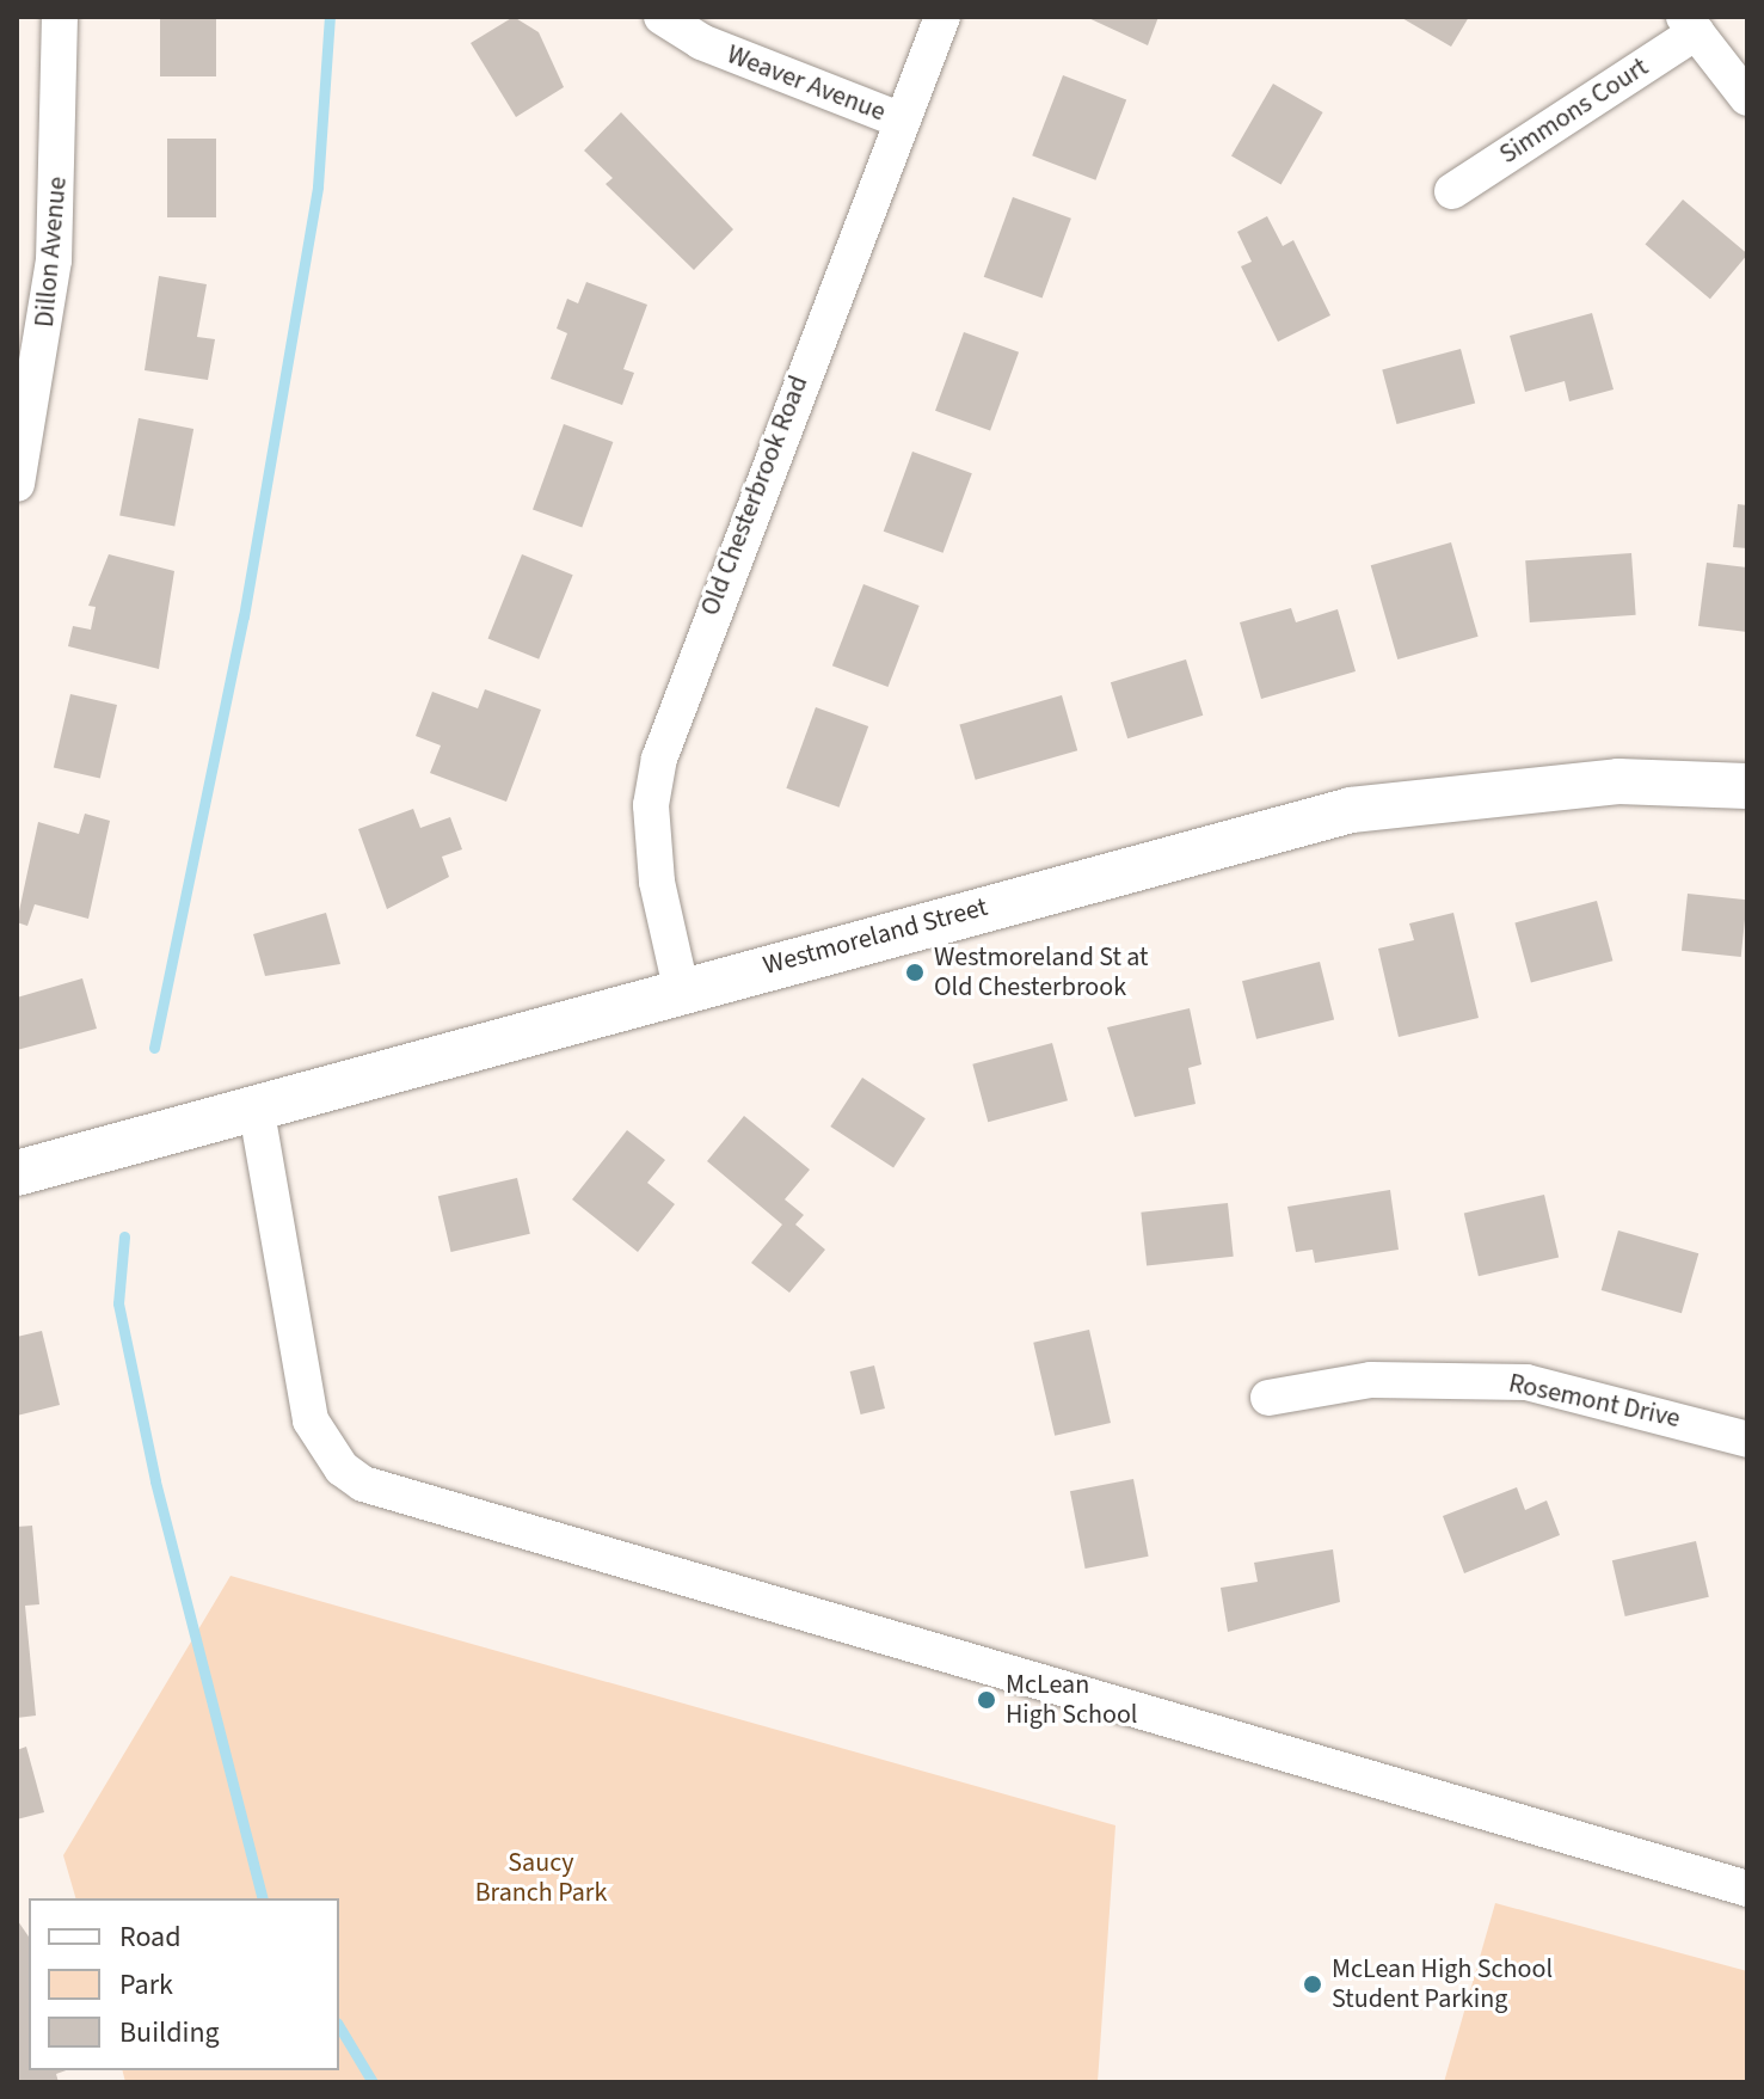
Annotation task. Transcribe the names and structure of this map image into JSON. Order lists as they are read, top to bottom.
{
  "streets": {
    "main road": ["Westmoreland Street"],
    "street": [
      "Weaver Avenue",
      "Simmons Court",
      "Dillon Avenue",
      "Old Chesterbrook Road",
      "Rosemont Drive"
    ]
  },
  "crossings": [
    ["Weaver Avenue", "Old Chesterbrook Road"],
    ["Old Chesterbrook Road", "Westmoreland Street"]
  ],
  "parks": ["Saucy Branch Park"],
  "places": ["Westmoreland St at Old Chesterbrook", "McLean High School", "McLean High School Student Parking"],
  "legend": ["Road", "Park", "Building"]
}
